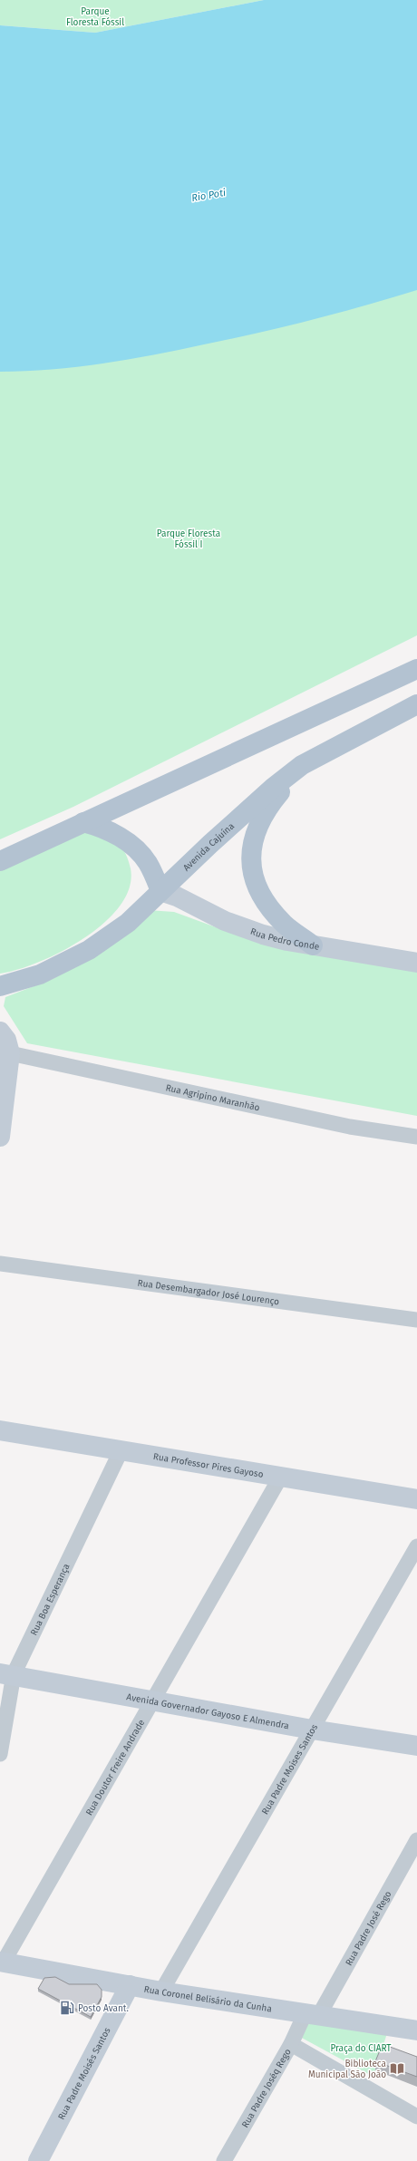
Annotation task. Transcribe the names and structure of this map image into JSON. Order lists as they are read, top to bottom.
{
  "streets": {
    "main road": [
      "Avenida Cajuína",
      "Rua Pedro Conde",
      "Rua Professor Pires Gayoso",
      "Avenida Governador Gayoso E Almendra",
      "Rua Coronel Belisário da Cunha",
      "Rua Padre Moisés Santos"
    ],
    "street": [
      "Rua Agripino Maranhão",
      "Rua Desembargador José Lourenço",
      "Rua Boa Esperança",
      "Rua Doutor Freire Andrade",
      "Rua Padre Moises Santos",
      "Rua Padre José Rego",
      "Rua Padre Joséq Rego"
    ]
  },
  "crossings": [
    ["Avenida Cajuína", "Rua Pedro Conde"],
    ["Rua Professor Pires Gayoso", "Rua Boa Esperança"],
    ["Rua Professor Pires Gayoso", "Rua Doutor Freire Andrade"],
    ["Rua Boa Esperança", "Avenida Governador Gayoso E Almendra"],
    ["Avenida Governador Gayoso E Almendra", "Rua Doutor Freire Andrade"],
    ["Avenida Governador Gayoso E Almendra", "Rua Padre Moises Santos"],
    ["Rua Doutor Freire Andrade", "Rua Coronel Belisário da Cunha"],
    ["Rua Padre Moises Santos", "Rua Coronel Belisário da Cunha"],
    ["Rua Padre José Rego", "Rua Coronel Belisário da Cunha"],
    ["Rua Padre José Rego", "Rua Padre Joséq Rego"],
    ["Rua Coronel Belisário da Cunha", "Rua Padre Moisés Santos"],
    ["Rua Coronel Belisário da Cunha", "Rua Padre Joséq Rego"]
  ],
  "water": ["Rio Poti"],
  "parks": ["Parque Floresta Fóssil", "Parque Floresta Fóssil I", "Praça do CIART"],
  "places": {
    "fuel station": ["Posto Avant."],
    "library": ["Biblioteca Municipal São João"]
  }
}
